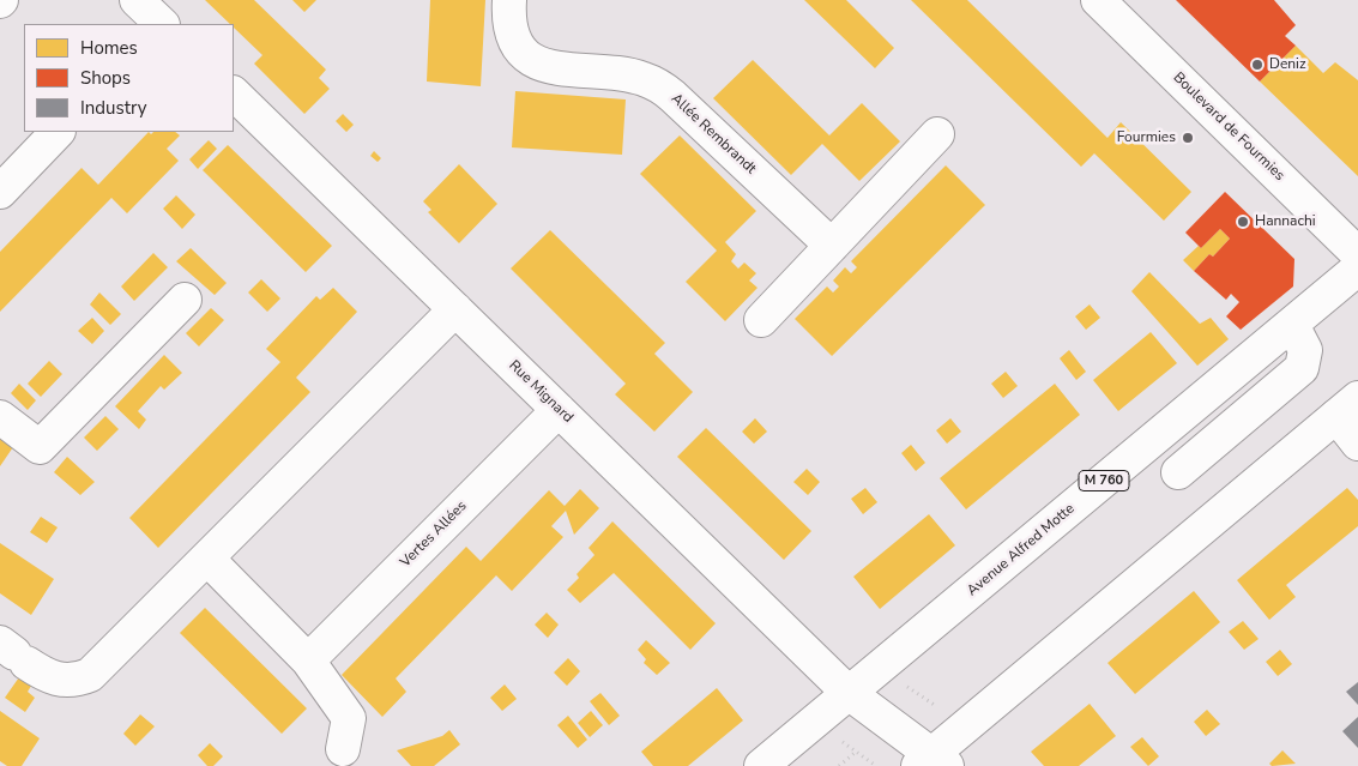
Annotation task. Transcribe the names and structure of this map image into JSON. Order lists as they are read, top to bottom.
{
  "streets": {
    "street": [
      "Boulevard de Fourmies",
      "Allée Rembrandt",
      "Rue Mignard",
      "M 760",
      "Vertes Allées",
      "Avenue Alfred Motte"
    ]
  },
  "crossings": [
    ["Rue Mignard", "Vertes Allées"],
    ["Rue Mignard", "Avenue Alfred Motte"]
  ],
  "places": ["Deniz", "Fourmies", "Hannachi"],
  "legend": ["Homes", "Shops", "Industry"]
}
